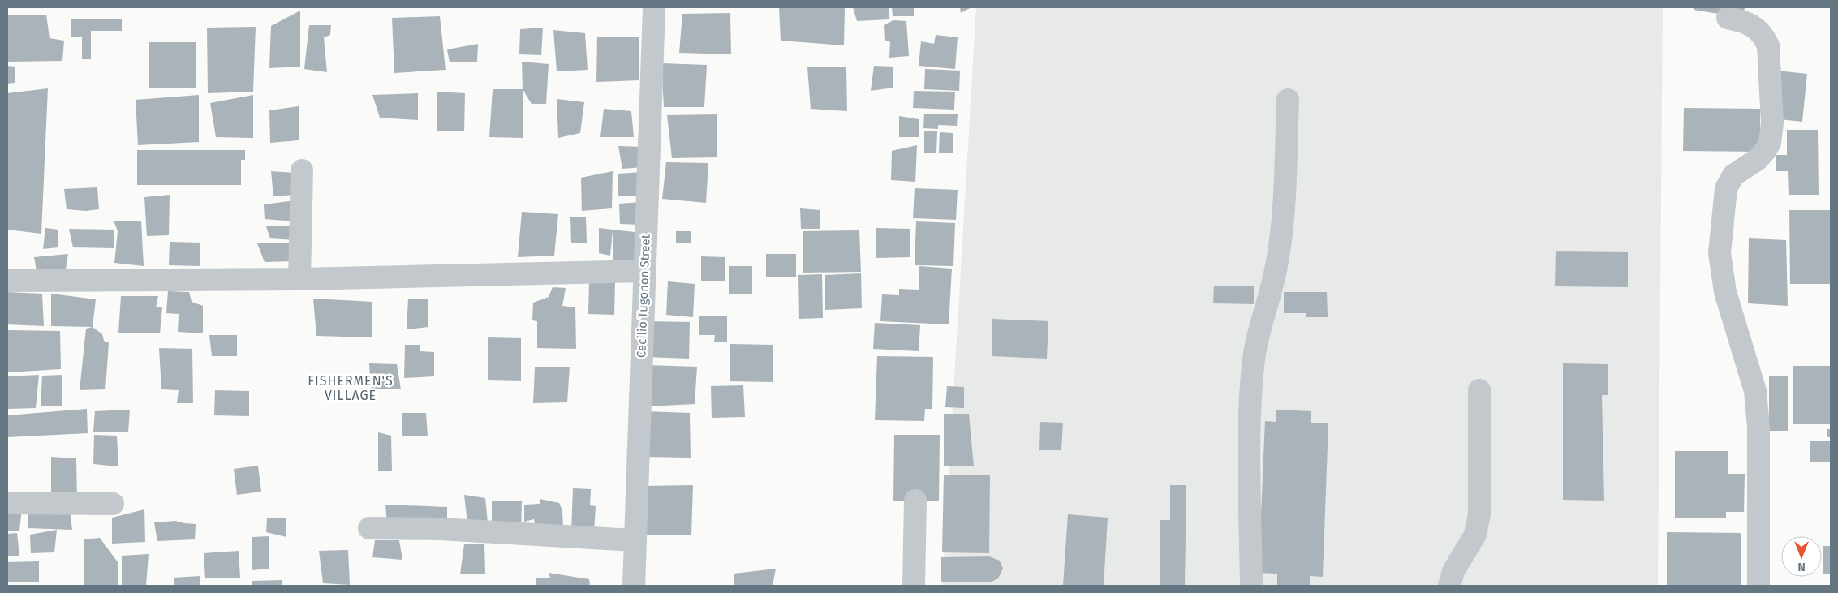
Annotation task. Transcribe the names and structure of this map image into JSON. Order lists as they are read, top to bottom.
{
  "streets": {
    "street": ["Cecilio Tugonon Street"]
  },
  "districts": ["FISHERMEN'S VILLAGE"],
  "north": "bottom"
}
